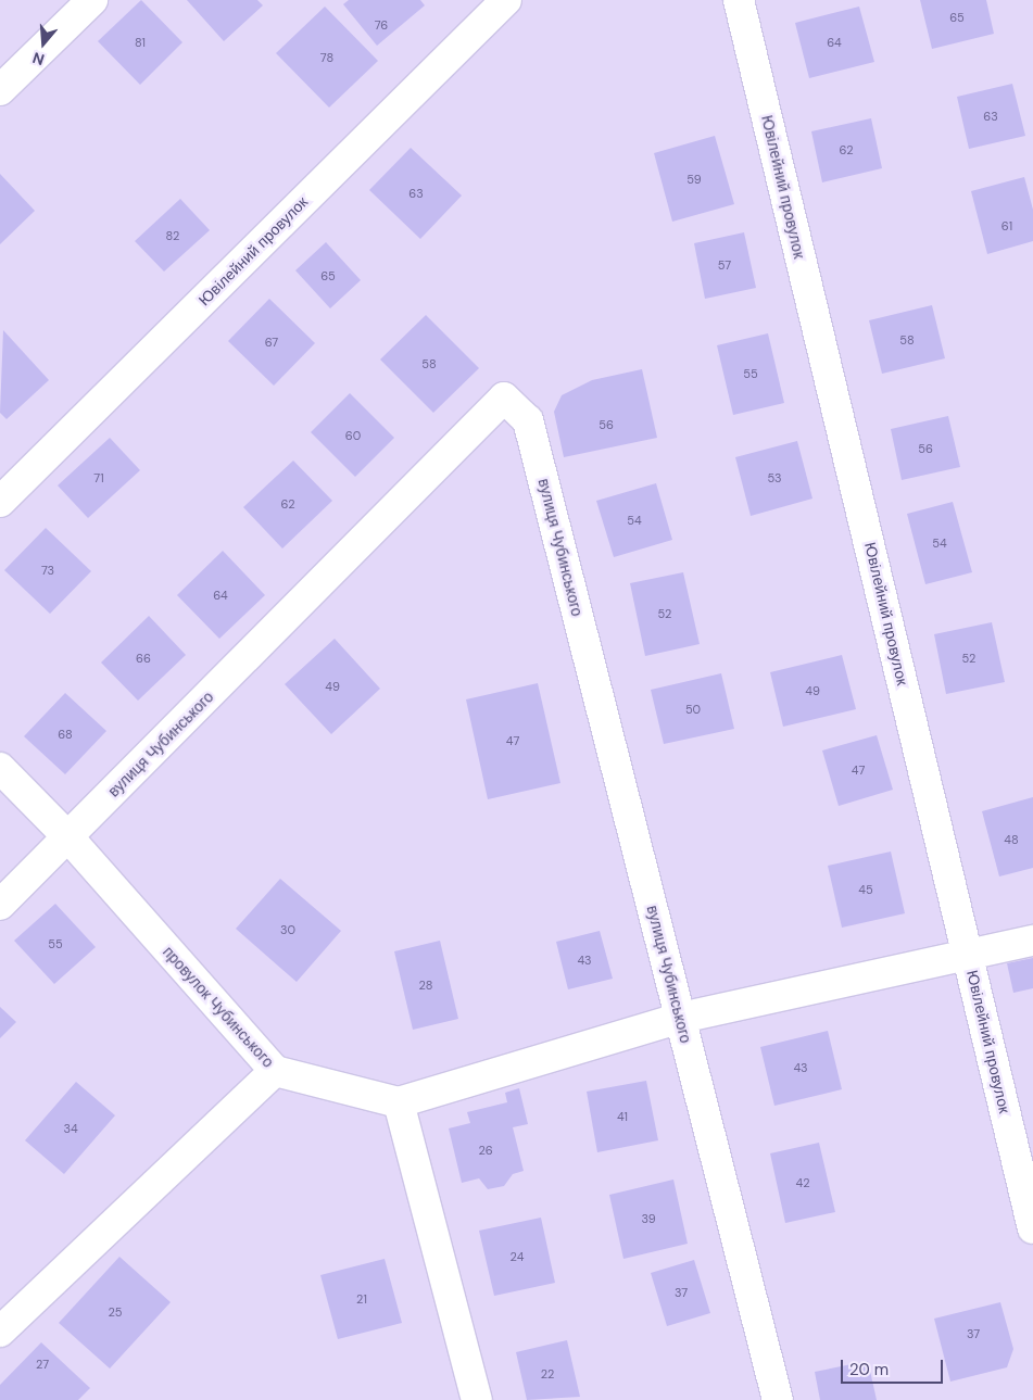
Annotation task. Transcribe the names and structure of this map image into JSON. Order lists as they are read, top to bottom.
{
  "streets": {
    "street": ["Ювілейний провулок", "вулиця Чубинського", "провулок Чубинського"]
  },
  "crossings": [
    ["вулиця Чубинського", "провулок Чубинського"]
  ],
  "house_numbers": [
    "65",
    "76",
    "81",
    "64",
    "78",
    "63",
    "62",
    "59",
    "63",
    "61",
    "82",
    "57",
    "65",
    "58",
    "67",
    "58",
    "55",
    "56",
    "60",
    "56",
    "71",
    "53",
    "62",
    "54",
    "54",
    "73",
    "64",
    "52",
    "66",
    "52",
    "49",
    "49",
    "50",
    "68",
    "47",
    "47",
    "48",
    "45",
    "30",
    "55",
    "43",
    "28",
    "43",
    "41",
    "34",
    "26",
    "42",
    "39",
    "24",
    "37",
    "21",
    "25",
    "37",
    "27",
    "22"
  ],
  "scale_bar": "20 m",
  "north": "bottom"
}
